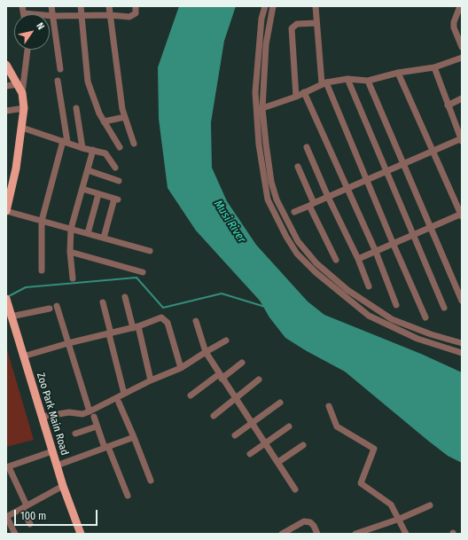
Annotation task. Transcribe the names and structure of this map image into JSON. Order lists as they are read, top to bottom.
{
  "streets": {
    "main road": ["Zoo Park Main Road"]
  },
  "water": ["Musi River"],
  "scale_bar": "100 m",
  "north": "top right"
}
